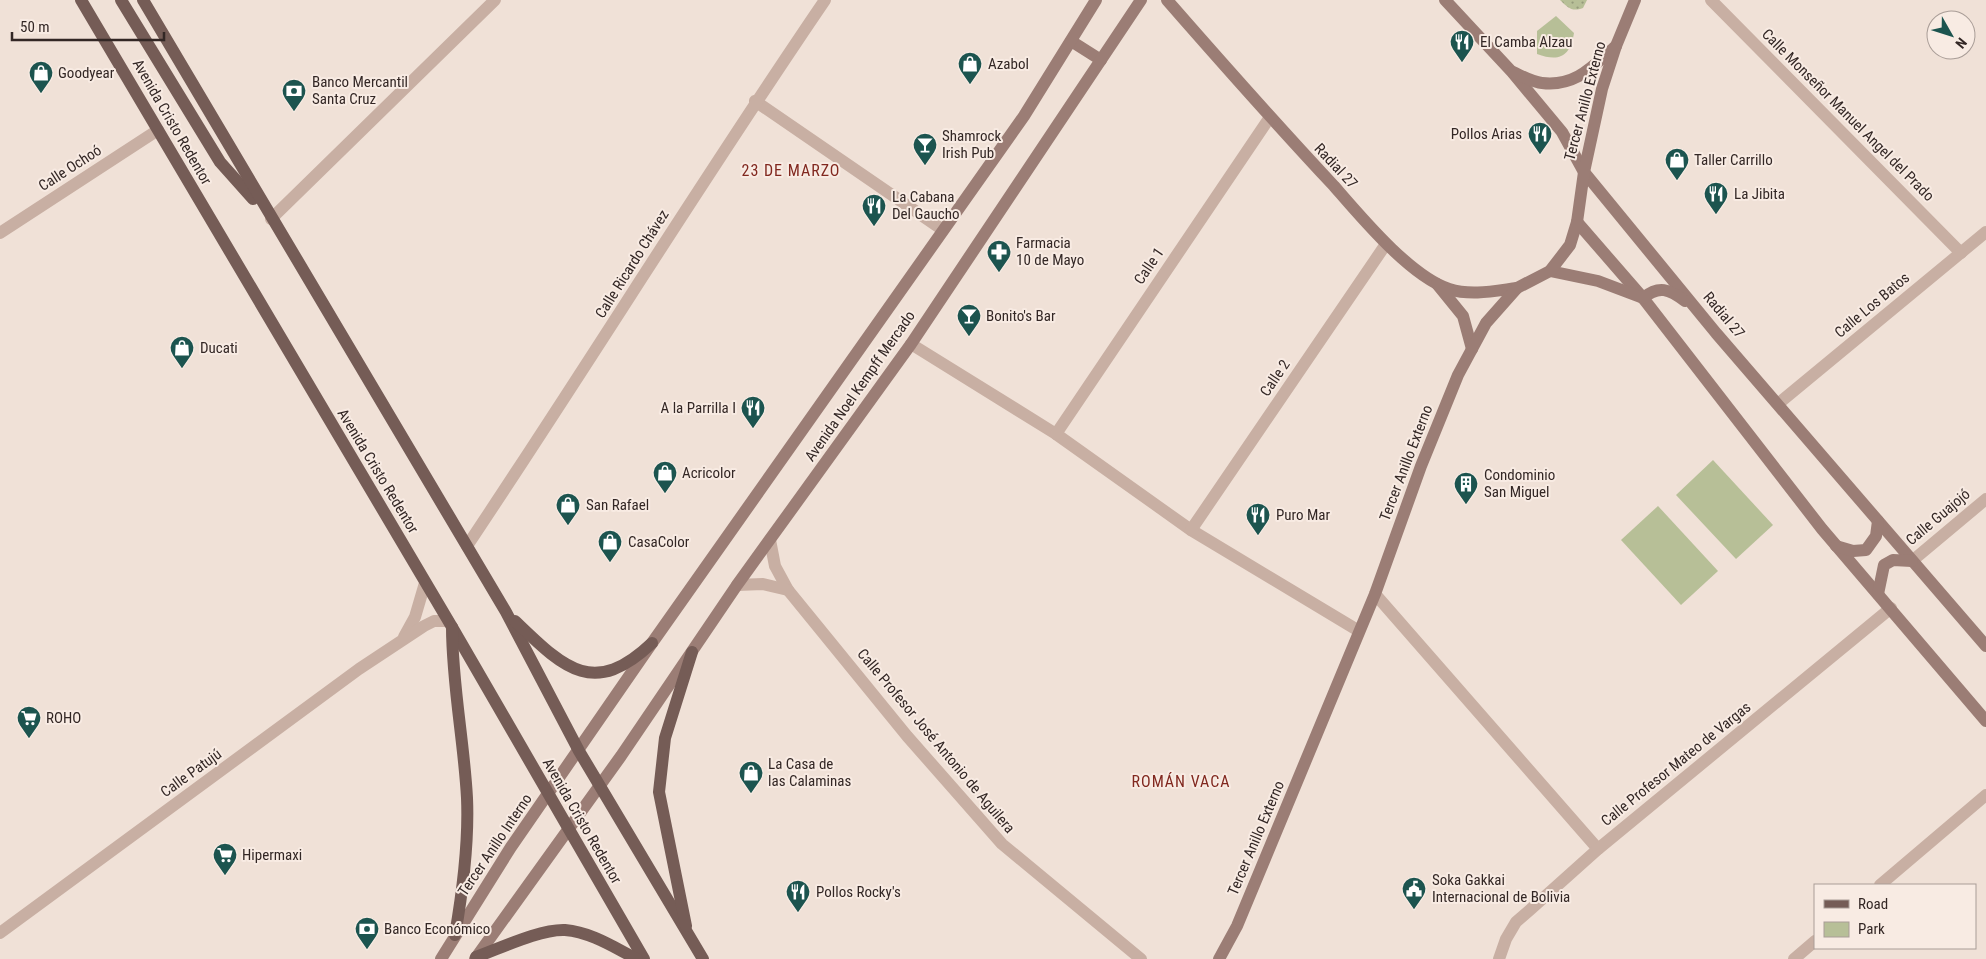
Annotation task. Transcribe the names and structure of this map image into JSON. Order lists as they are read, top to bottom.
{
  "streets": {
    "main road": ["Avenida Cristo Redentor"],
    "street": [
      "Tercer Anillo Externo",
      "Calle Monseñor Manuel Angel del Prado",
      "Radial 27",
      "Calle Ochoó",
      "Calle Ricardo Chávez",
      "Calle 1",
      "Calle Los Batos",
      "Calle 2",
      "Avenida Noel Kempff Mercado",
      "Calle Guajojó",
      "Calle Profesor José Antonio de Aguilera",
      "Calle Profesor Mateo de Vargas",
      "Calle Patujú",
      "Tercer Anillo Interno"
    ]
  },
  "crossings": [
    ["Tercer Anillo Externo", "Radial 27"],
    ["Calle Monseñor Manuel Angel del Prado", "Calle Los Batos"],
    ["Avenida Cristo Redentor", "Calle Ochoó"],
    ["Avenida Cristo Redentor", "Calle Patujú"],
    ["Avenida Cristo Redentor", "Tercer Anillo Interno"],
    ["Radial 27", "Calle 1"],
    ["Radial 27", "Calle Los Batos"],
    ["Radial 27", "Calle 2"],
    ["Radial 27", "Calle Guajojó"],
    ["Avenida Noel Kempff Mercado", "Calle Profesor José Antonio de Aguilera"],
    ["Avenida Noel Kempff Mercado", "Tercer Anillo Interno"]
  ],
  "districts": ["23 DE MARZO", "ROMÁN VACA"],
  "places": {
    "restaurant": [
      "El Camba Alzau",
      "Pollos Arias",
      "La Jibita",
      "La Cabana Del Gaucho",
      "A la Parrilla I",
      "Puro Mar",
      "Pollos Rocky's"
    ],
    "shop": [
      "Azabol",
      "Goodyear",
      "Taller Carrillo",
      "Ducati",
      "Acricolor",
      "San Rafael",
      "CasaColor",
      "La Casa de las Calaminas"
    ],
    "bank": ["Banco Mercantil Santa Cruz", "Banco Económico"],
    "bar": ["Shamrock Irish Pub", "Bonito's Bar"],
    "pharmacy": ["Farmacia 10 de Mayo"],
    "building": ["Condominio San Miguel"],
    "supermarket": ["ROHO", "Hipermaxi"],
    "public building": ["Soka Gakkai Internacional de Bolivia"]
  },
  "legend": ["Road", "Park"],
  "scale_bar": "50 m",
  "north": "bottom right"
}
